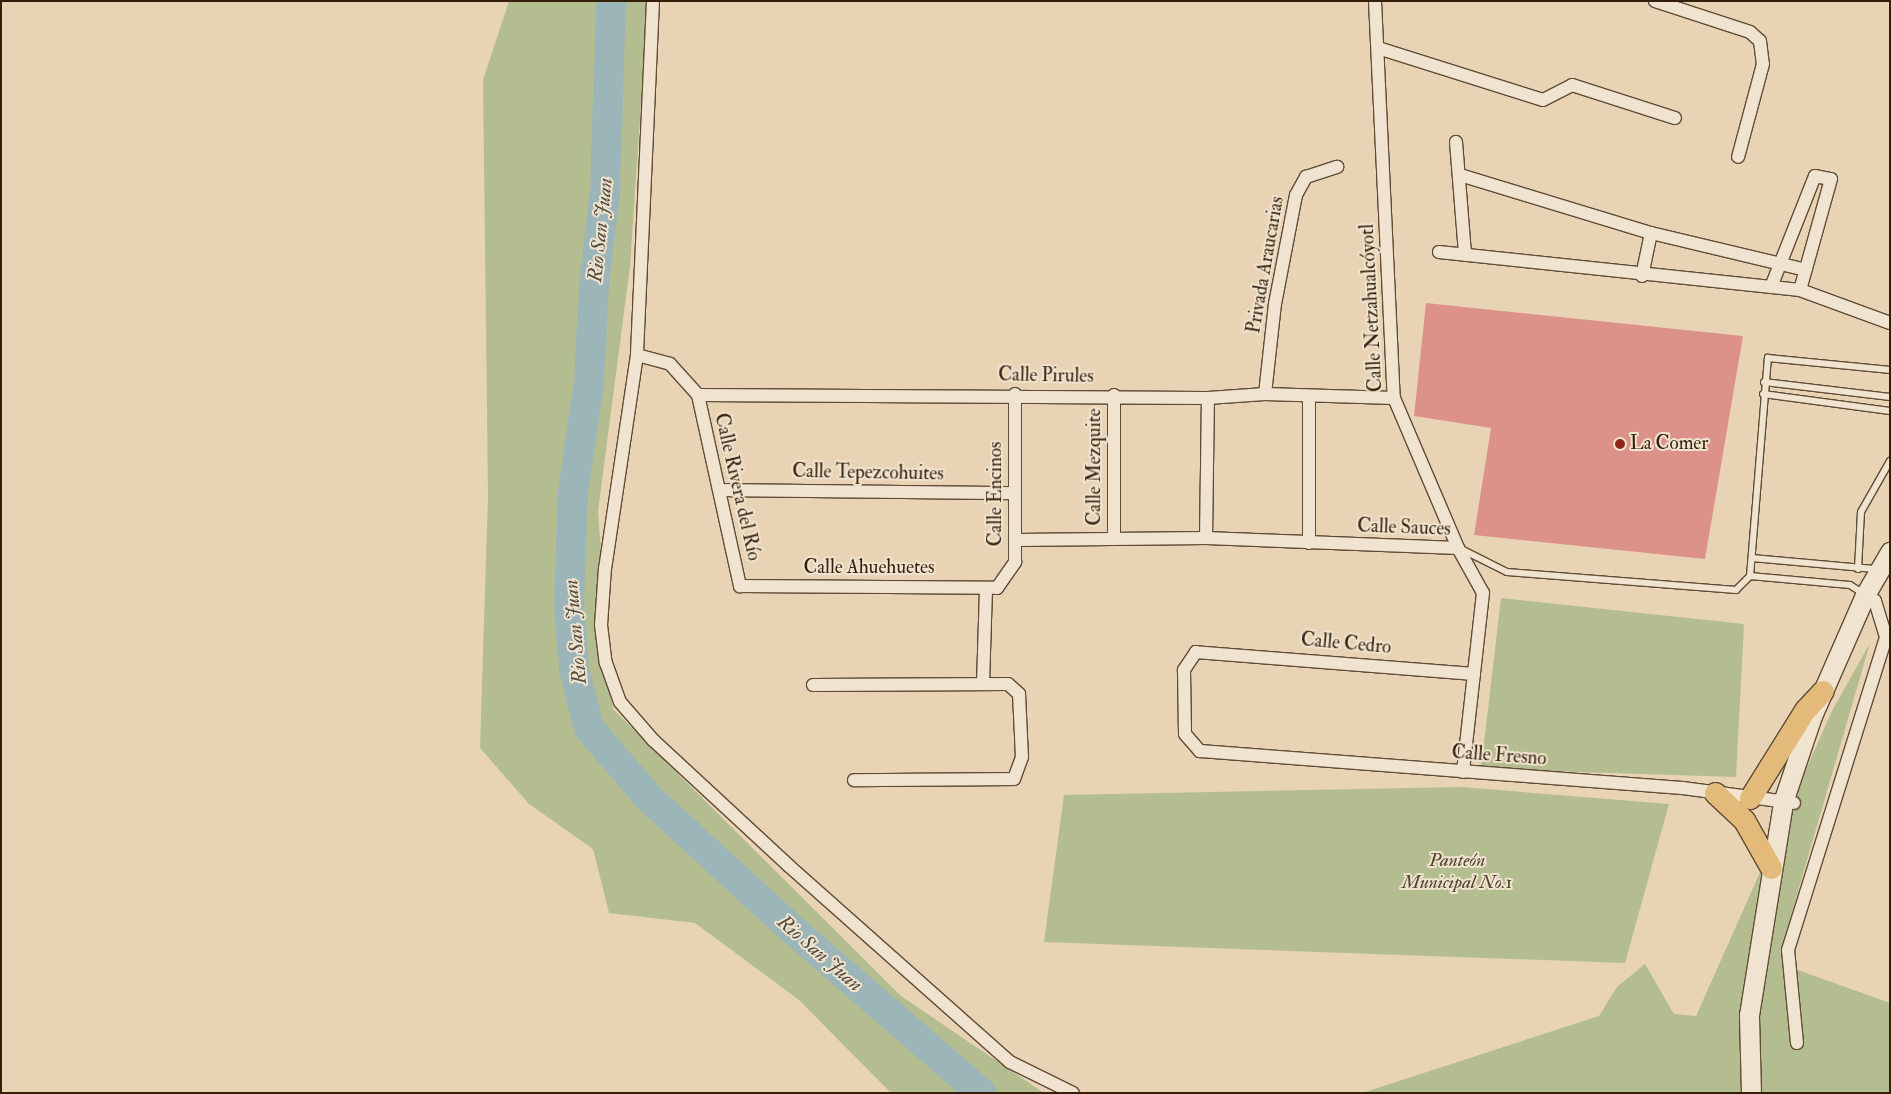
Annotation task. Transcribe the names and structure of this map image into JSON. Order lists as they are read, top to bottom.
{
  "streets": {
    "street": [
      "Privada Araucarias",
      "Calle Netzahualcóyotl",
      "Calle Pirules",
      "Calle Mezquite",
      "Calle Tepezcohuites",
      "Calle Rivera del Río",
      "Calle Encinos",
      "Calle Sauces",
      "Calle Ahuehuetes",
      "Calle Cedro",
      "Calle Fresno"
    ]
  },
  "crossings": [
    ["Privada Araucarias", "Calle Pirules"],
    ["Calle Netzahualcóyotl", "Calle Pirules"],
    ["Calle Netzahualcóyotl", "Calle Sauces"],
    ["Calle Netzahualcóyotl", "Calle Cedro"],
    ["Calle Netzahualcóyotl", "Calle Fresno"],
    ["Calle Pirules", "Calle Mezquite"],
    ["Calle Pirules", "Calle Rivera del Río"],
    ["Calle Pirules", "Calle Encinos"],
    ["Calle Mezquite", "Calle Sauces"],
    ["Calle Tepezcohuites", "Calle Rivera del Río"],
    ["Calle Tepezcohuites", "Calle Encinos"],
    ["Calle Rivera del Río", "Calle Ahuehuetes"],
    ["Calle Encinos", "Calle Sauces"],
    ["Calle Encinos", "Calle Ahuehuetes"],
    ["Calle Cedro", "Calle Fresno"]
  ],
  "water": ["Rio San Juan"],
  "parks": ["Panteón Municipal No.1"],
  "places": ["La Comer"]
}
